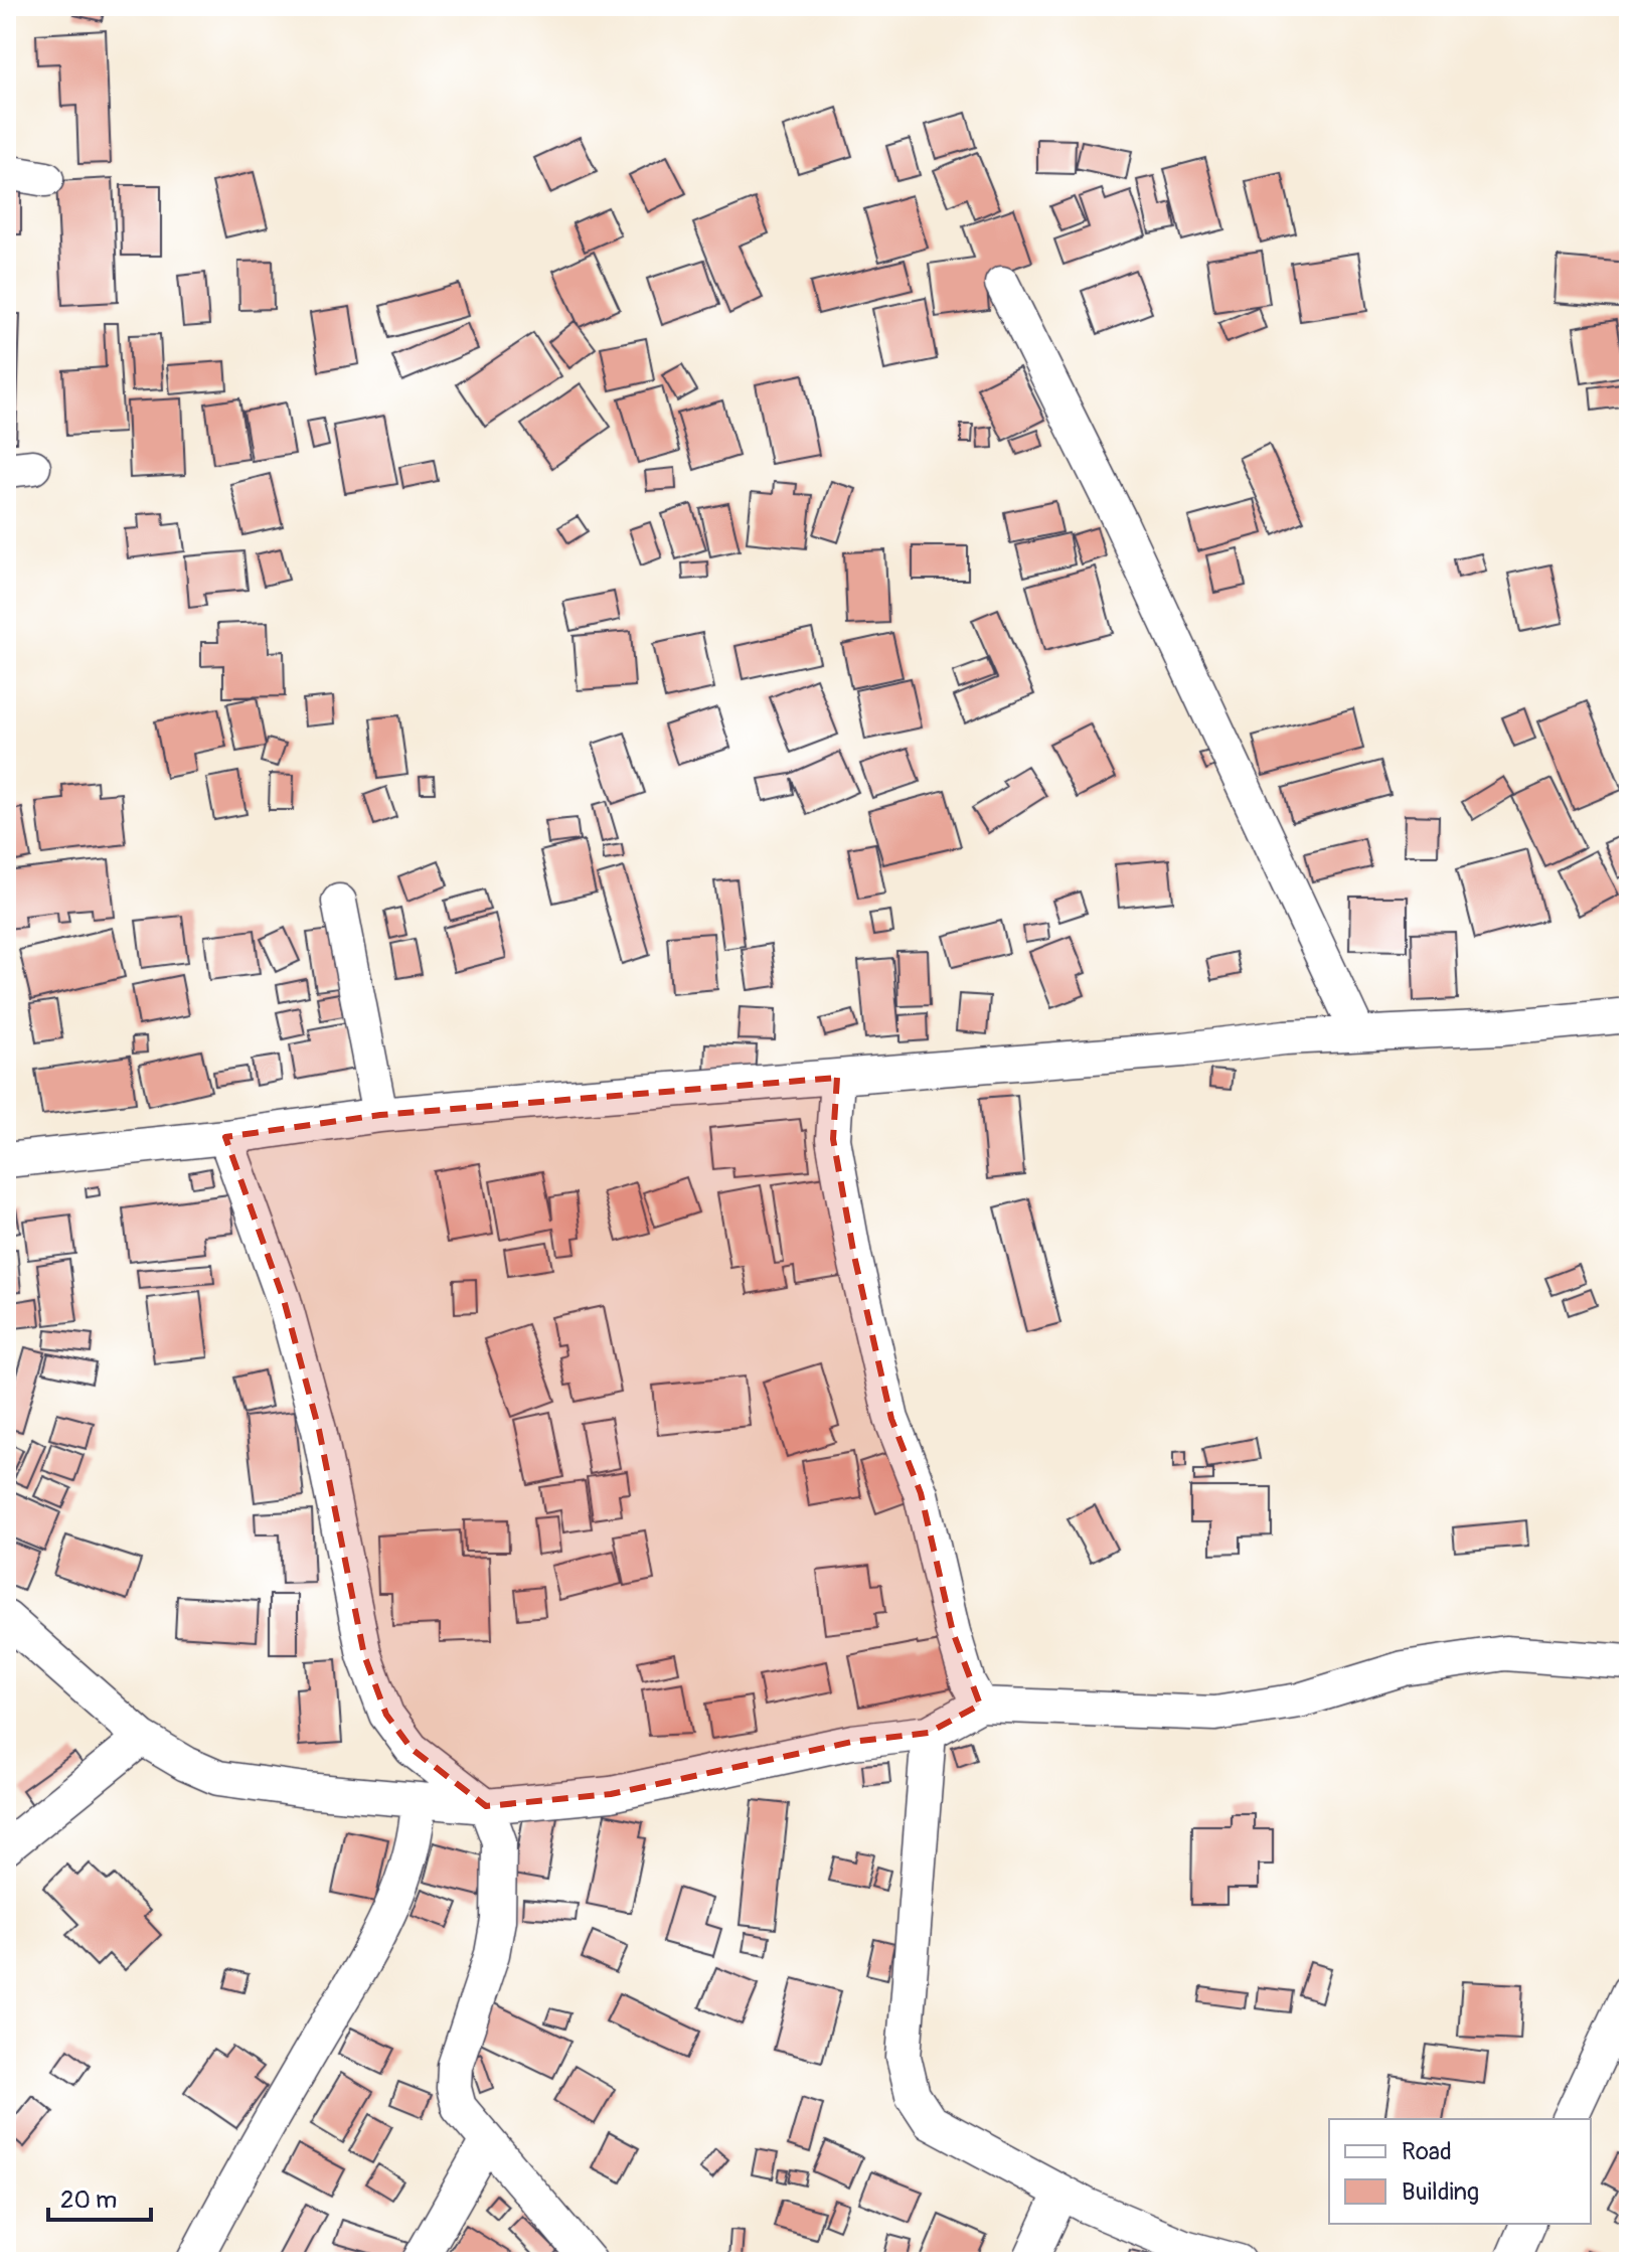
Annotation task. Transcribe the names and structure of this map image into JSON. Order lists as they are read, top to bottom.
{
  "legend": ["Road", "Building"],
  "scale_bar": "20 m"
}
